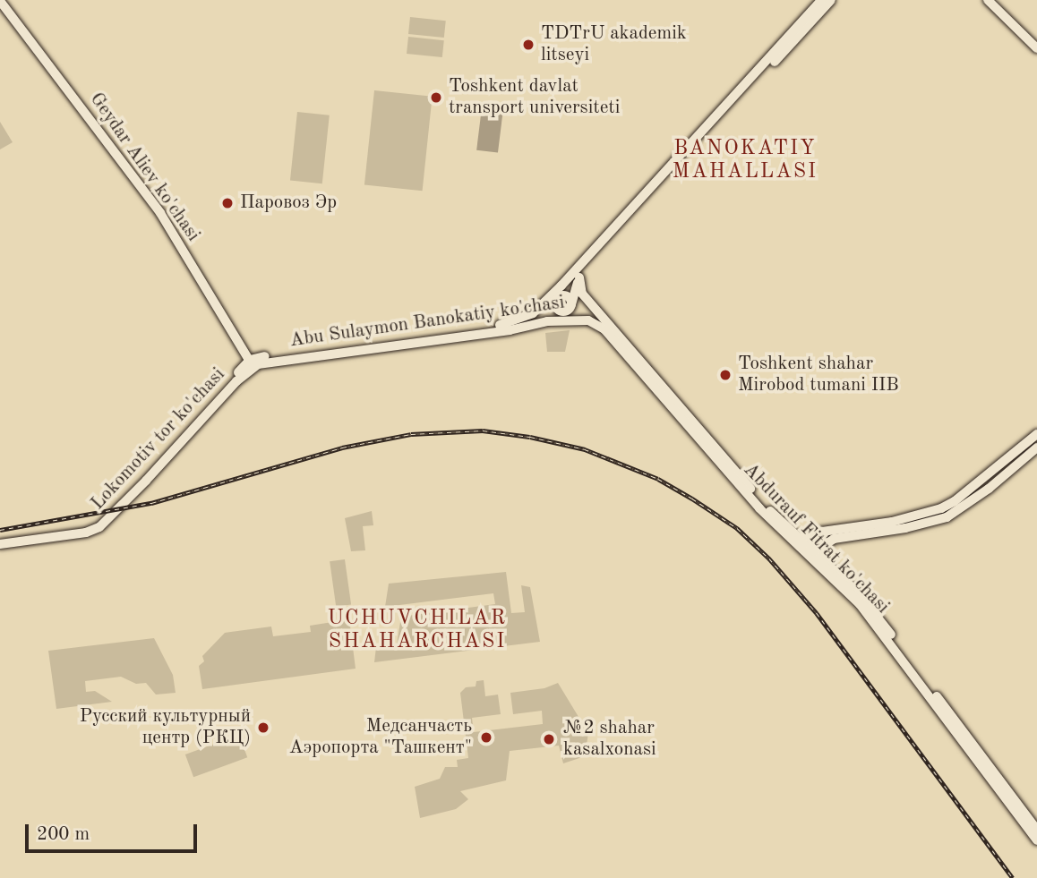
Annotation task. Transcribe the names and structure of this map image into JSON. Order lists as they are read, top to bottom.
{
  "streets": {
    "main road": [
      "Geydar Aliev ko'chasi",
      "Abu Sulaymon Banokatiy ko'chasi",
      "Lokomotiv tor ko'chasi",
      "Abdurauf Fitrat ko'chasi"
    ]
  },
  "crossings": [
    ["Geydar Aliev ko'chasi", "Abu Sulaymon Banokatiy ko'chasi"],
    ["Geydar Aliev ko'chasi", "Lokomotiv tor ko'chasi"],
    ["Abu Sulaymon Banokatiy ko'chasi", "Lokomotiv tor ko'chasi"],
    ["Abu Sulaymon Banokatiy ko'chasi", "Abdurauf Fitrat ko'chasi"]
  ],
  "districts": ["BANOKATIY MAHALLASI", "UCHUVCHILAR SHAHARCHASI"],
  "places": [
    "TDTrU akademik litseyi",
    "Toshkent davlat transport universiteti",
    "Паровоз Эр",
    "Toshkent shahar Mirobod tumani IIB",
    "Русский культурный центр (РКЦ)",
    "Медсанчасть Аэропорта \"Ташкент\"",
    "№2 shahar kasalxonasi"
  ],
  "scale_bar": "200 m"
}
